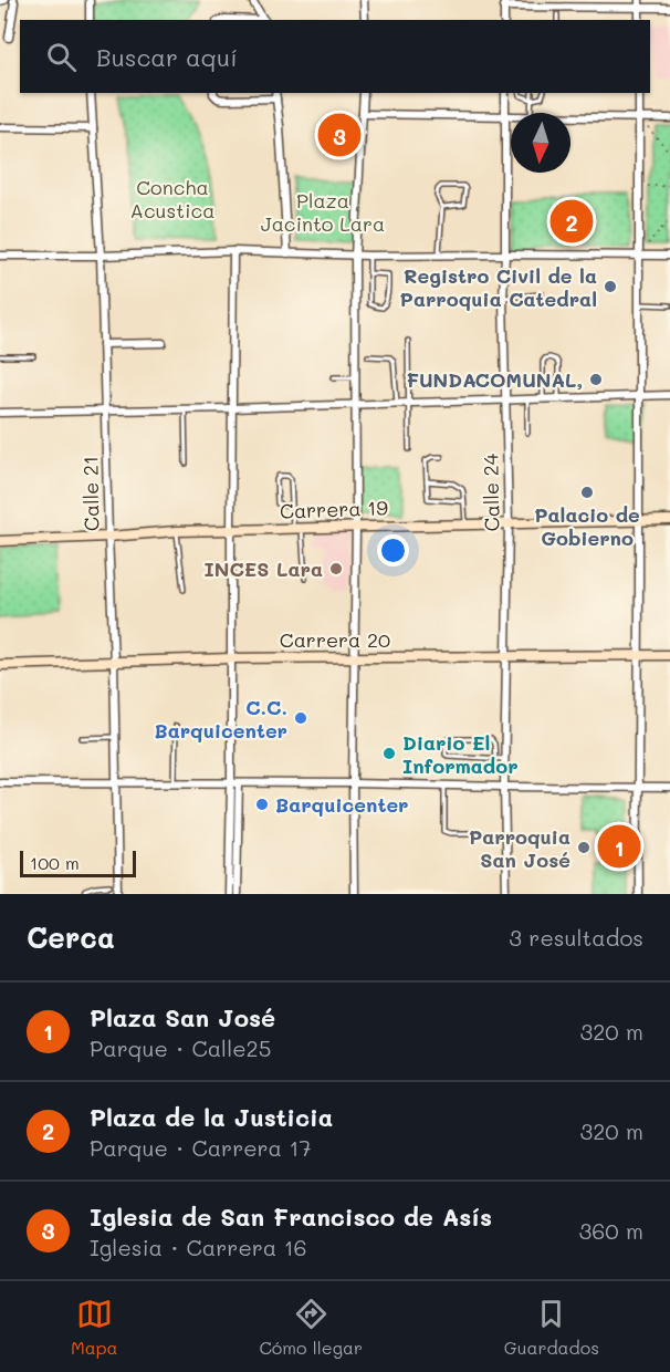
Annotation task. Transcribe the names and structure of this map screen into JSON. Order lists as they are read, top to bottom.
{
  "streets": {
    "street": [
      "Calle 24",
      "Calle 21",
      "Carrera 19",
      "Carrera 20"
    ]
  },
  "crossings": [
    ["Calle 24", "Carrera 19"],
    ["Calle 24", "Carrera 20"],
    ["Calle 21", "Carrera 19"],
    ["Calle 21", "Carrera 20"]
  ],
  "parks": ["Concha Acustica", "Plaza Jacinto Lara"],
  "places": [
    "Registro Civil de la Parroquia Catedral",
    "FUNDACOMUNAL,",
    "Palacio de Gobierno",
    "INCES Lara",
    "C.C. Barquicenter",
    "Diario El Informador",
    "Barquicenter",
    "Parroquia San José"
  ],
  "scale_bar": "100 m",
  "north": "bottom",
  "page": {
    "search": "Buscar aquí",
    "pins": ["3", "2", "1"],
    "scale": "100 m",
    "heading": ["Cerca", "3 resultados"],
    "list": [
      {
        "mark": "1",
        "name": "Plaza San José",
        "note": "Parque · Calle25",
        "value": "320 m"
      },
      {
        "mark": "2",
        "name": "Plaza de la Justicia",
        "note": "Parque · Carrera 17",
        "value": "320 m"
      },
      {
        "mark": "3",
        "name": "Iglesia de San Francisco de Asís",
        "note": "Iglesia · Carrera 16",
        "value": "360 m"
      }
    ],
    "nav": ["Mapa", "Cómo llegar", "Guardados"]
  }
}
